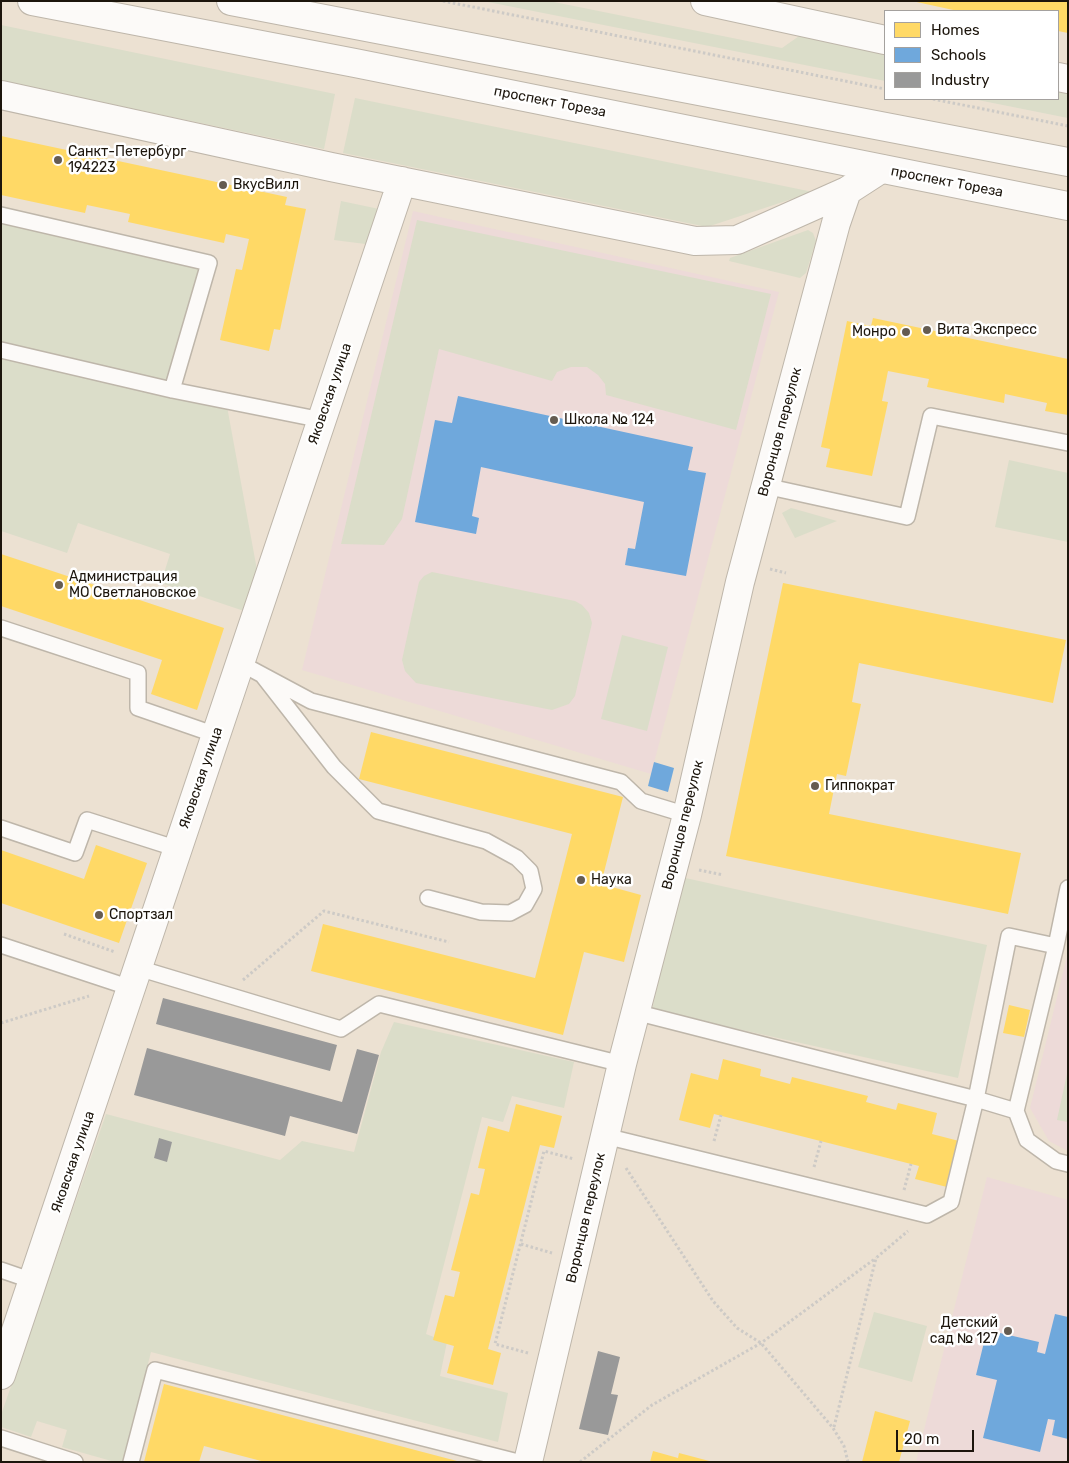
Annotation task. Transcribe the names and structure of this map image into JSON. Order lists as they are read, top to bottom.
{
  "streets": {
    "street": ["проспект Тореза", "Яковская улица", "Воронцов переулок"]
  },
  "places": [
    "Санкт-Петербург 194223",
    "ВкусВилл",
    "Вита Экспресс",
    "Монро",
    "Школа № 124",
    "Администрация МО Светлановское",
    "Гиппократ",
    "Наука",
    "Спортзал",
    "Детский сад № 127"
  ],
  "legend": ["Homes", "Schools", "Industry"],
  "scale_bar": "20 m"
}
